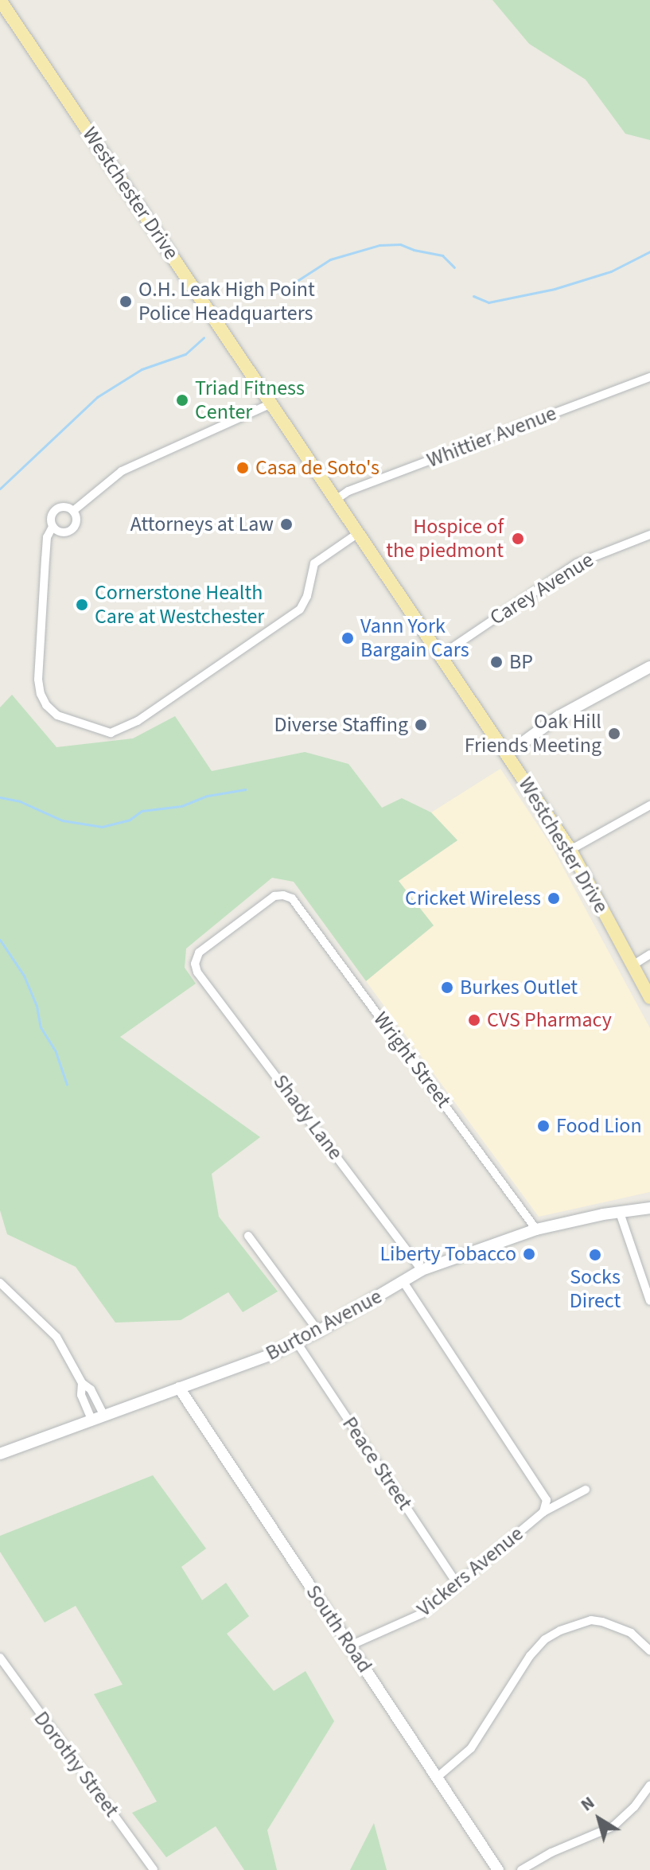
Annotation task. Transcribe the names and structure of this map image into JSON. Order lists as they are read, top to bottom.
{
  "streets": {
    "main road": ["Westchester Drive"],
    "street": [
      "Whittier Avenue",
      "Carey Avenue",
      "Wright Street",
      "Shady Lane",
      "Burton Avenue",
      "Peace Street",
      "Vickers Avenue",
      "South Road",
      "Dorothy Street"
    ]
  },
  "crossings": [
    ["Westchester Drive", "Whittier Avenue"],
    ["Westchester Drive", "Carey Avenue"],
    ["Wright Street", "Shady Lane"],
    ["Wright Street", "Burton Avenue"],
    ["Shady Lane", "Burton Avenue"],
    ["Burton Avenue", "Peace Street"],
    ["Burton Avenue", "South Road"],
    ["Peace Street", "Vickers Avenue"],
    ["Vickers Avenue", "South Road"]
  ],
  "places": [
    "O.H. Leak High Point Police Headquarters",
    "Triad Fitness Center",
    "Casa de Soto's",
    "Attorneys at Law",
    "Hospice of the piedmont",
    "Cornerstone Health Care at Westchester",
    "Vann York Bargain Cars",
    "BP",
    "Diverse Staffing",
    "Oak Hill Friends Meeting",
    "Cricket Wireless",
    "Burkes Outlet",
    "CVS Pharmacy",
    "Food Lion",
    "Liberty Tobacco",
    "Socks Direct"
  ],
  "north": "top left"
}
